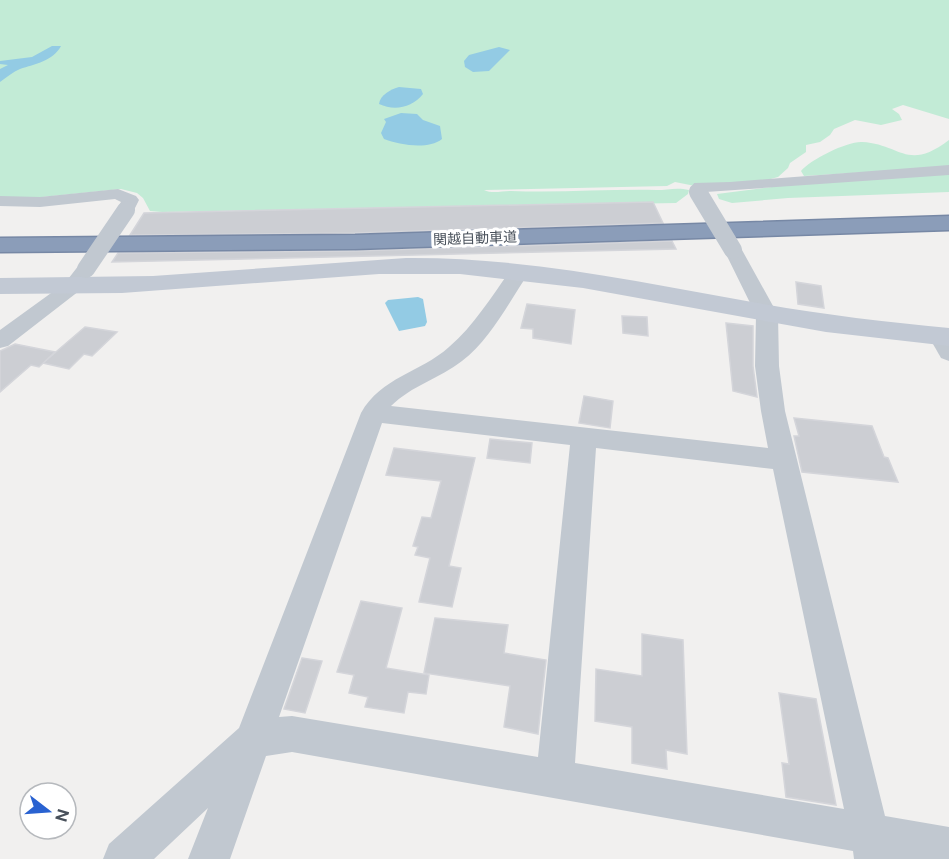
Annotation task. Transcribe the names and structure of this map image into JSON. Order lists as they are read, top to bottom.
{
  "streets": {
    "highway": ["関越自動車道"]
  },
  "north": "right"
}
